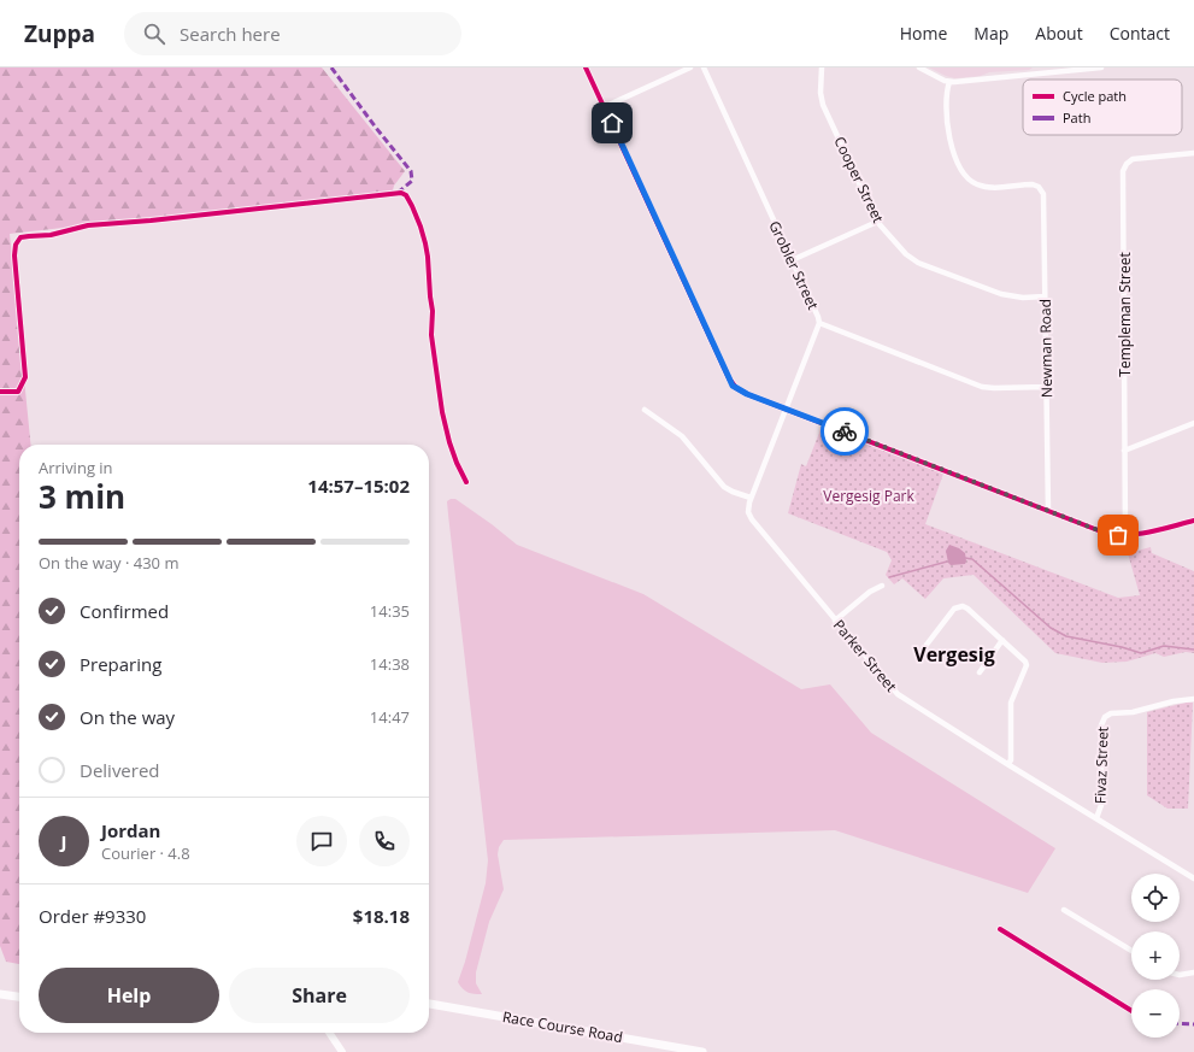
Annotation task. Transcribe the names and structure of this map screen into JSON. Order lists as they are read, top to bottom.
{
  "streets": {
    "main road": ["Race Course Road"],
    "street": [
      "Cooper Street",
      "Grobler Street",
      "Templeman Street",
      "Newman Road",
      "Parker Street",
      "Fivaz Street"
    ]
  },
  "crossings": [
    ["Cooper Street", "Newman Road"],
    ["Grobler Street", "Newman Road"],
    ["Parker Street", "Fivaz Street"]
  ],
  "districts": ["Vergesig"],
  "parks": ["Vergesig Park"],
  "legend": ["Cycle path", "Path"],
  "page": {
    "header": "Zuppa",
    "search": "Search here",
    "nav": [
      "Home",
      "Map",
      "About",
      "Contact"
    ],
    "heading": ["3 min", "Arriving in", "14:57–15:02"],
    "panel": [
      "Jordan",
      "Courier · 4.8",
      "Order #9330",
      "$18.18"
    ],
    "bar": "On the way · 430 m",
    "list": [
      ["Confirmed", "14:35"],
      ["Preparing", "14:38"],
      ["On the way", "14:47"],
      "Delivered"
    ],
    "round": "J",
    "map_buttons": ["+", "−"],
    "buttons": ["Help", "Share"]
  }
}
